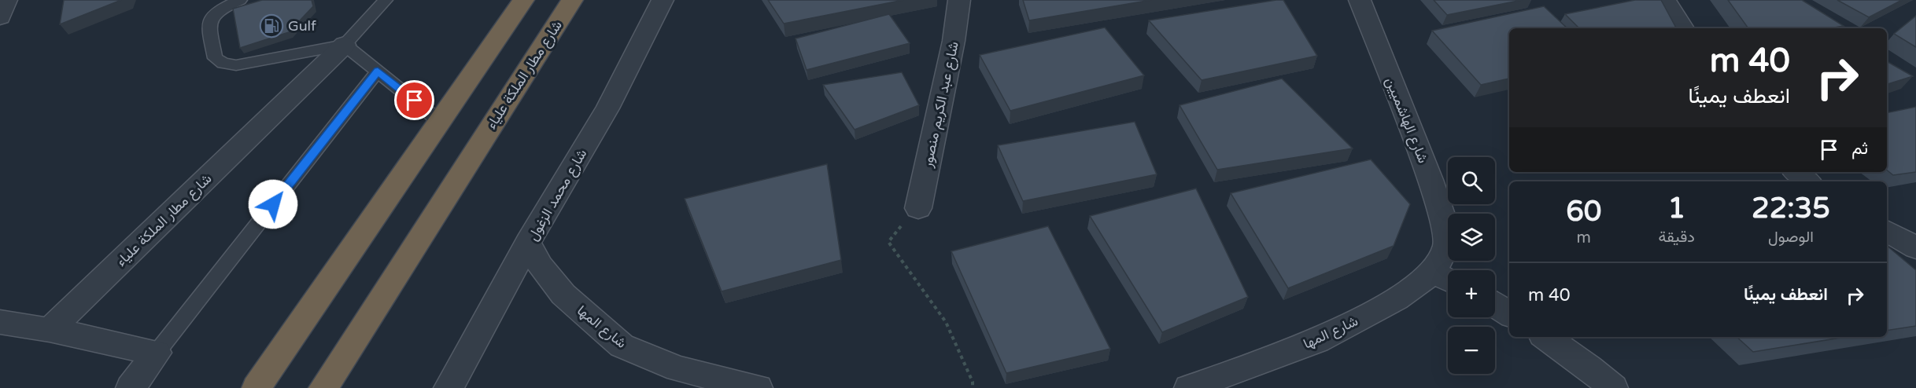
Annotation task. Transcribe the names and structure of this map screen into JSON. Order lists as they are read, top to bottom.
{
  "streets": {
    "highway": ["شارع مطار الملكة علياء"],
    "street": [
      "شارع عبد الكريم منصور",
      "شارع الهاشميين",
      "شارع محمد الزغول",
      "شارع المها"
    ]
  },
  "crossings": [
    ["شارع الهاشميين", "شارع المها"],
    ["شارع محمد الزغول", "شارع المها"]
  ],
  "places": {
    "fuel station": ["Gulf"]
  },
  "page": {
    "turn": ["40 m", "انعطف يمينًا"],
    "then": "ثم",
    "map_buttons": ["+", "−"],
    "eta": [
      "22:35",
      "الوصول",
      "1",
      "دقيقة",
      "60",
      "m"
    ],
    "list": [
      {
        "name": "انعطف يمينًا",
        "value": "40 m"
      }
    ]
  }
}
